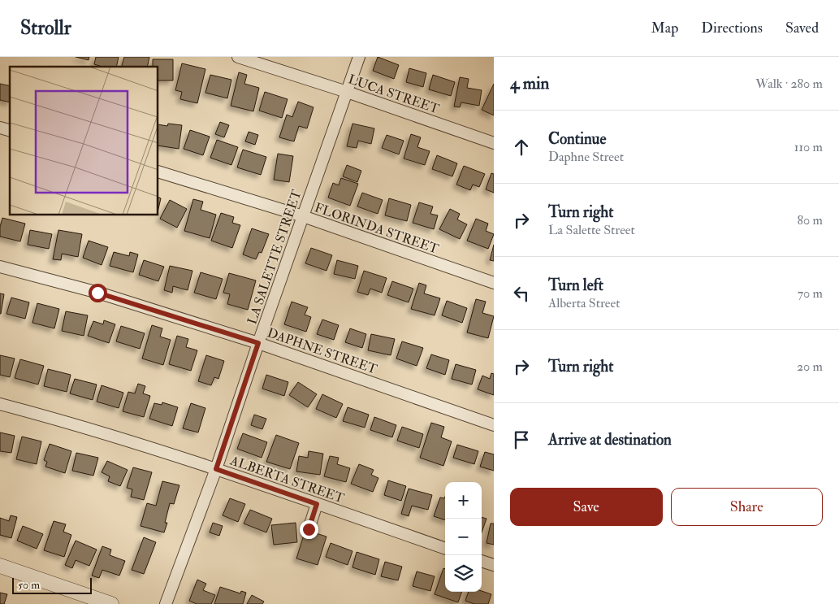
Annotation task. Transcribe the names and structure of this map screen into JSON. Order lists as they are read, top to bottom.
{
  "streets": {
    "street": [
      "LUCA STREET",
      "FLORINDA STREET",
      "LA SALETTE STREET",
      "DAPHNE STREET",
      "ALBERTA STREET"
    ]
  },
  "crossings": [
    ["LUCA STREET", "LA SALETTE STREET"],
    ["FLORINDA STREET", "LA SALETTE STREET"],
    ["LA SALETTE STREET", "DAPHNE STREET"],
    ["LA SALETTE STREET", "ALBERTA STREET"]
  ],
  "scale_bar": "50 m",
  "page": {
    "header": "Strollr",
    "nav": ["Map", "Directions", "Saved"],
    "heading": ["4 min", "Walk · 280 m"],
    "list": [
      ["Continue", "Daphne Street", "110 m"],
      ["Turn right", "La Salette Street", "80 m"],
      ["Turn left", "Alberta Street", "70 m"],
      ["Turn right", "20 m"],
      "Arrive at destination"
    ],
    "buttons": ["Save", "Share"],
    "map_buttons": ["+", "−"],
    "scale": "50 m"
  }
}
